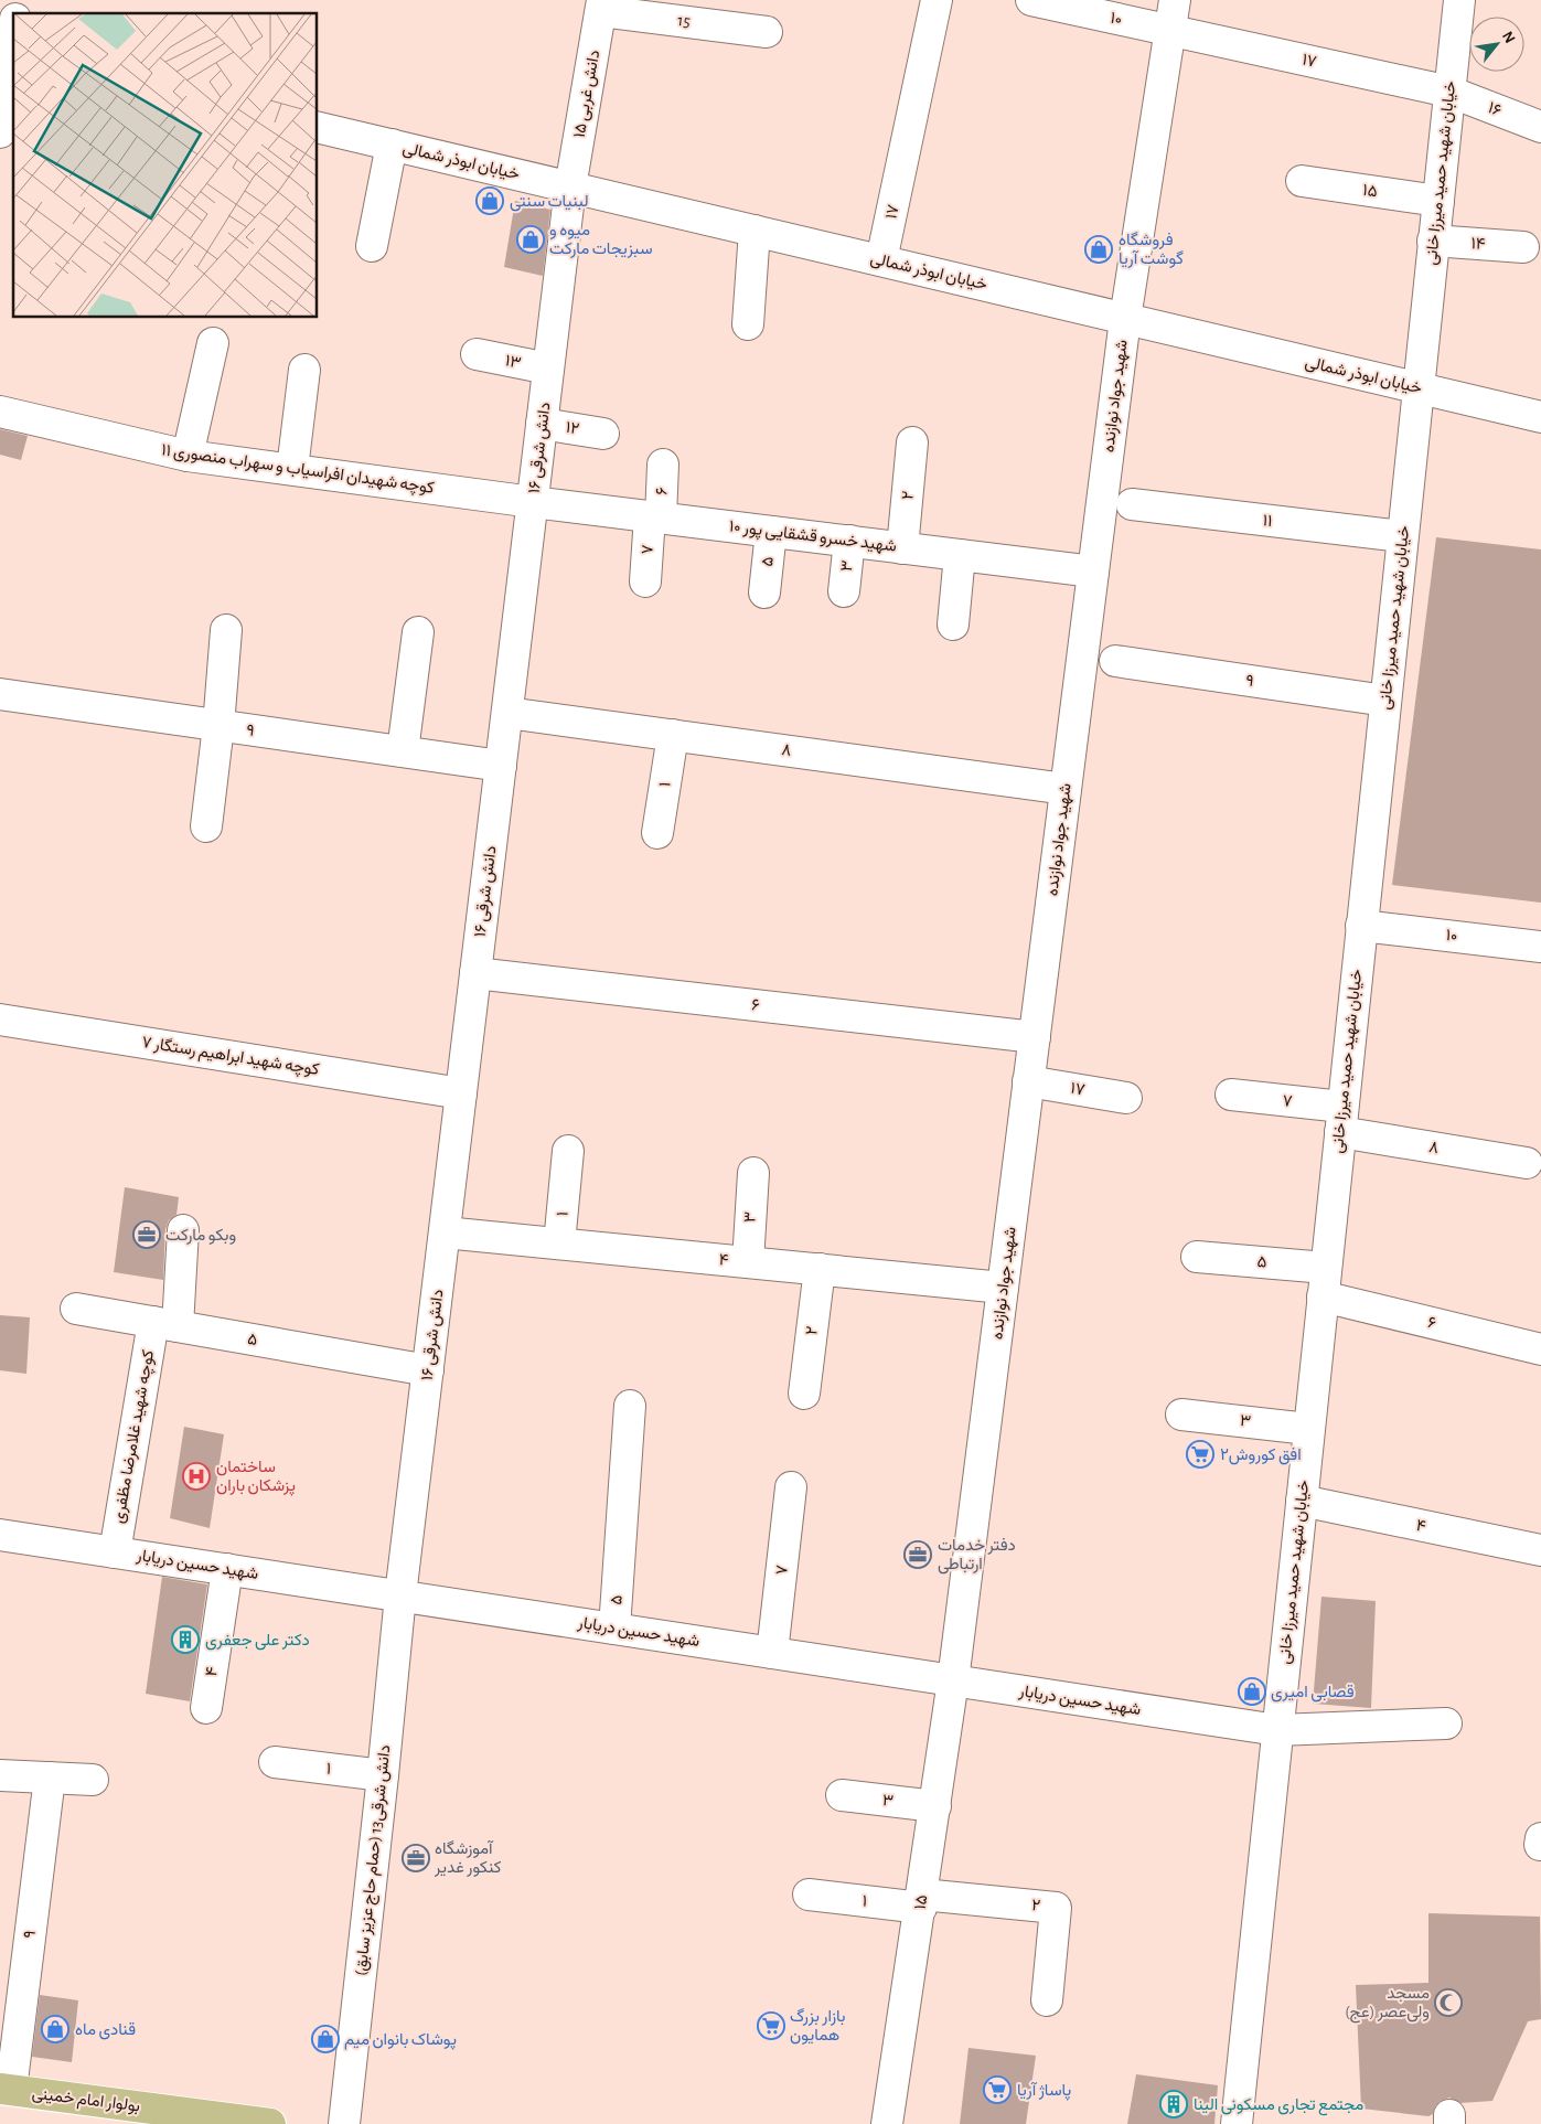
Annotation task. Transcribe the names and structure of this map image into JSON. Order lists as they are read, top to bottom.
{
  "streets": {
    "main road": ["بولوار امام خمینی"],
    "street": [
      "۱۰",
      "15",
      "۱۷",
      "دانش غربی ۱۵",
      "۱۶",
      "خیابان ابوذر شمالی",
      "خیابان شهید حمید میرزا خانی",
      "۱۵",
      "۱۴",
      "۱۳",
      "شهید جواد نوازنده",
      "۱۲",
      "دانش شرقی ۱۶",
      "کوچه شهیدان افراسیاب و سهراب منصوری ۱۱",
      "۶",
      "۲",
      "۱۱",
      "شهید خسرو قشقایی پور ۱۰",
      "۷",
      "۵",
      "۳",
      "۹",
      "۸",
      "۱",
      "کوچه شهید ابراهیم رستگار ۷",
      "۴",
      "کوچه شهید غلامرضا مظفری",
      "شهید حسین دریابار",
      "دانش شرقی13 (حمام حاج عزیز سابق)"
    ]
  },
  "crossings": [
    ["۱۰", "۱۷"],
    ["۱۰", "خیابان شهید حمید میرزا خانی"],
    ["۱۰", "شهید جواد نوازنده"],
    ["15", "دانش غربی ۱۵"],
    ["۱۷", "۱۶"],
    ["۱۷", "خیابان ابوذر شمالی"],
    ["۱۷", "خیابان شهید حمید میرزا خانی"],
    ["۱۷", "شهید جواد نوازنده"],
    ["دانش غربی ۱۵", "خیابان ابوذر شمالی"],
    ["دانش غربی ۱۵", "دانش شرقی ۱۶"],
    ["۱۶", "خیابان شهید حمید میرزا خانی"],
    ["خیابان ابوذر شمالی", "خیابان شهید حمید میرزا خانی"],
    ["خیابان ابوذر شمالی", "شهید جواد نوازنده"],
    ["خیابان ابوذر شمالی", "دانش شرقی ۱۶"],
    ["خیابان شهید حمید میرزا خانی", "۱۵"],
    ["خیابان شهید حمید میرزا خانی", "۱۴"],
    ["خیابان شهید حمید میرزا خانی", "۶"],
    ["خیابان شهید حمید میرزا خانی", "۱۱"],
    ["خیابان شهید حمید میرزا خانی", "۷"],
    ["خیابان شهید حمید میرزا خانی", "۵"],
    ["خیابان شهید حمید میرزا خانی", "۳"],
    ["خیابان شهید حمید میرزا خانی", "۹"],
    ["خیابان شهید حمید میرزا خانی", "۸"],
    ["خیابان شهید حمید میرزا خانی", "۴"],
    ["خیابان شهید حمید میرزا خانی", "شهید حسین دریابار"],
    ["۱۵", "شهید جواد نوازنده"],
    ["۱۵", "۲"],
    ["۱۵", "۳"],
    ["۱۵", "۱"],
    ["۱۵", "شهید حسین دریابار"],
    ["۱۳", "دانش شرقی ۱۶"],
    ["شهید جواد نوازنده", "۶"],
    ["شهید جواد نوازنده", "شهید خسرو قشقایی پور ۱۰"],
    ["شهید جواد نوازنده", "۸"],
    ["شهید جواد نوازنده", "۴"],
    ["شهید جواد نوازنده", "شهید حسین دریابار"],
    ["۱۲", "دانش شرقی ۱۶"],
    ["دانش شرقی ۱۶", "کوچه شهیدان افراسیاب و سهراب منصوری ۱۱"],
    ["دانش شرقی ۱۶", "۶"],
    ["دانش شرقی ۱۶", "شهید خسرو قشقایی پور ۱۰"],
    ["دانش شرقی ۱۶", "۵"],
    ["دانش شرقی ۱۶", "۹"],
    ["دانش شرقی ۱۶", "۸"],
    ["دانش شرقی ۱۶", "کوچه شهید ابراهیم رستگار ۷"],
    ["دانش شرقی ۱۶", "۴"],
    ["دانش شرقی ۱۶", "شهید حسین دریابار"],
    ["دانش شرقی ۱۶", "دانش شرقی13 (حمام حاج عزیز سابق)"],
    ["کوچه شهیدان افراسیاب و سهراب منصوری ۱۱", "شهید خسرو قشقایی پور ۱۰"],
    ["۶", "شهید خسرو قشقایی پور ۱۰"],
    ["۶", "۷"],
    ["۶", "۵"],
    ["۲", "شهید خسرو قشقایی پور ۱۰"],
    ["۲", "۱"],
    ["۲", "۴"],
    ["شهید خسرو قشقایی پور ۱۰", "۷"],
    ["شهید خسرو قشقایی پور ۱۰", "۵"],
    ["شهید خسرو قشقایی پور ۱۰", "۳"],
    ["۷", "۸"],
    ["۷", "شهید حسین دریابار"],
    ["۵", "کوچه شهید غلامرضا مظفری"],
    ["۵", "شهید حسین دریابار"],
    ["۳", "۴"],
    ["۹", "بولوار امام خمینی"],
    ["۸", "۱"],
    ["۱", "۴"],
    ["۱", "دانش شرقی13 (حمام حاج عزیز سابق)"],
    ["۴", "شهید حسین دریابار"],
    ["کوچه شهید غلامرضا مظفری", "شهید حسین دریابار"],
    ["شهید حسین دریابار", "دانش شرقی13 (حمام حاج عزیز سابق)"]
  ],
  "places": {
    "shop": [
      "لبنیات سنتی",
      "میوه و سبزیجات مارکت",
      "فروشگاه گوشت آریا",
      "قصابی امیری",
      "قنادی ماه",
      "پوشاک بانوان میم"
    ],
    "office": ["وبکو مارکت", "دفتر خدمات ارتباطی", "آموزشگاه کنکور غدیر"],
    "supermarket": ["افق کوروش۲", "بازار بزرگ همایون", "پاساژ آریا"],
    "hospital": ["ساختمان پزشکان باران"],
    "building": ["دکتر علی جعفری", "مجتمع تجاری مسکونی الینا"],
    "mosque": ["مسجد ولی‌عصر (عج)"]
  },
  "north": "top right"
}
